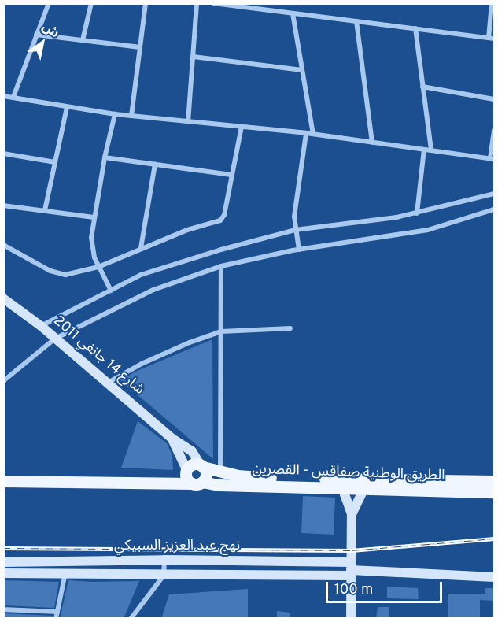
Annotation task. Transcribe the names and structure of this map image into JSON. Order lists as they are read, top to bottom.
{
  "streets": {
    "main road": ["الطريق الوطنية صفاقس - القصرين"],
    "street": ["شارع 14 جانفي 2011", "نهج عبد العزيز السبيكي"]
  },
  "crossings": [
    ["شارع 14 جانفي 2011", "الطريق الوطنية صفاقس - القصرين"]
  ],
  "scale_bar": "100 m",
  "north": "top right"
}
